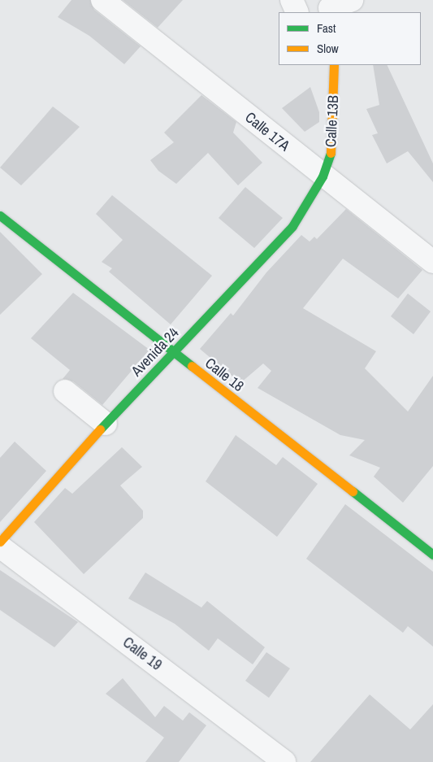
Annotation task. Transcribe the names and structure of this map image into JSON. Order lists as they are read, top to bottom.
{
  "streets": {
    "street": [
      "Calle 13B",
      "Calle 17A",
      "Avenida 24",
      "Calle 18",
      "Calle 19"
    ]
  },
  "crossings": [
    ["Calle 13B", "Calle 17A"],
    ["Calle 13B", "Avenida 24"],
    ["Calle 17A", "Avenida 24"],
    ["Avenida 24", "Calle 18"]
  ],
  "legend": ["Fast", "Slow"]
}
